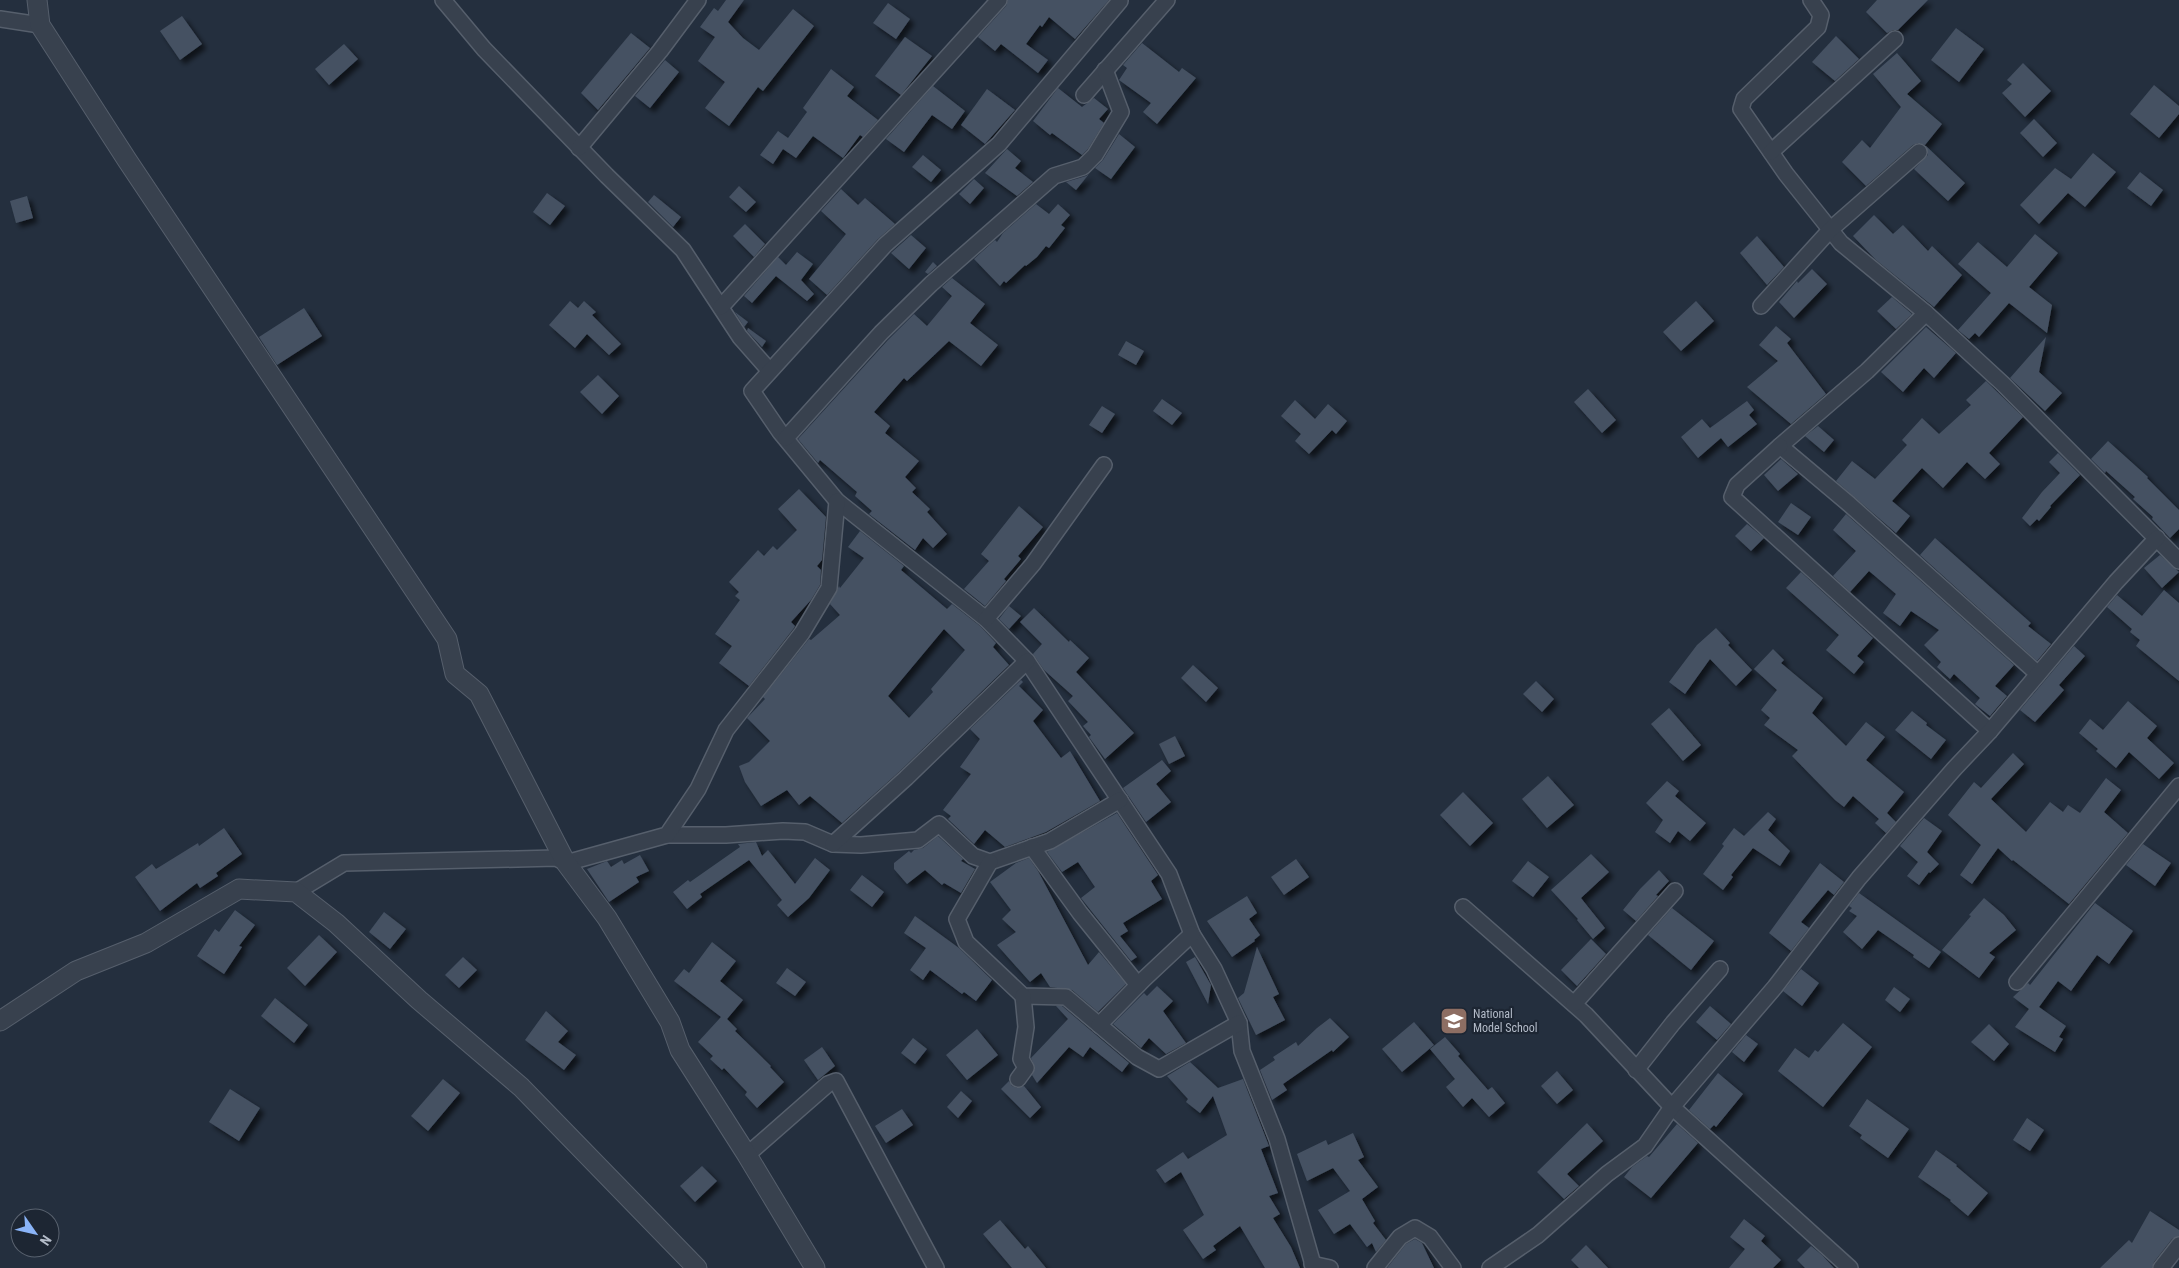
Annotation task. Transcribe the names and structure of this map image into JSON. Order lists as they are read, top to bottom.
{
  "places": {
    "school or university": ["National Model School"]
  },
  "north": "bottom right"
}
